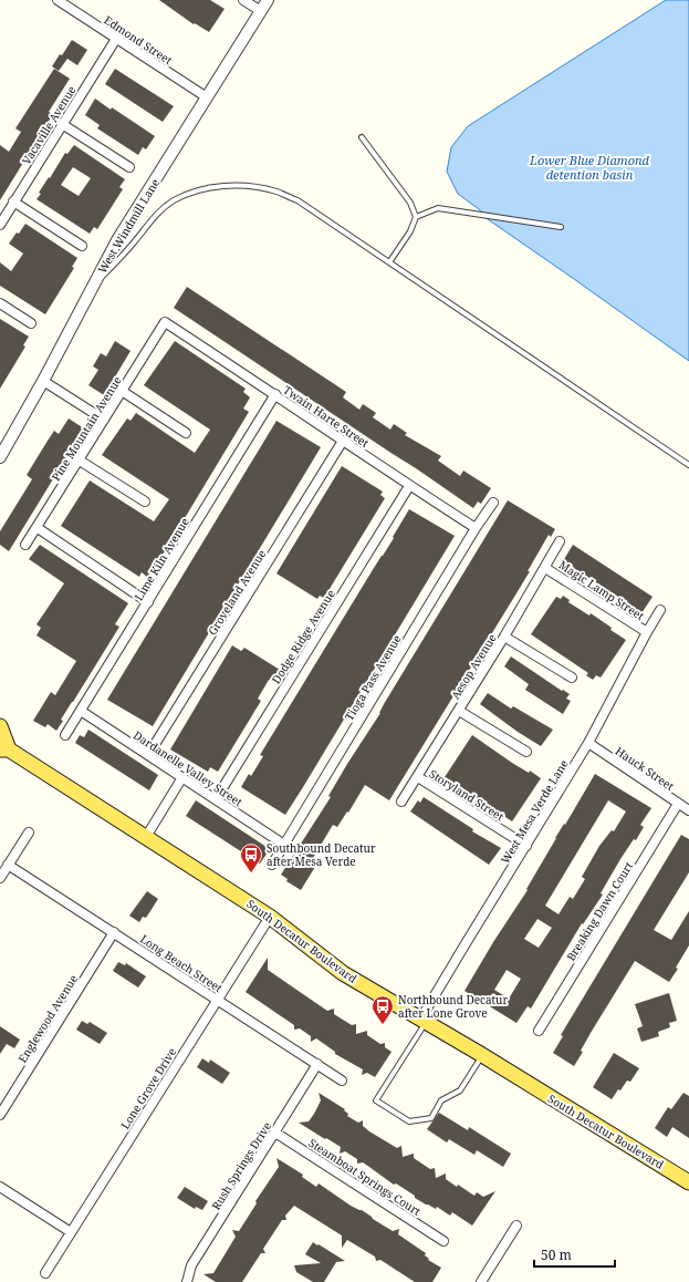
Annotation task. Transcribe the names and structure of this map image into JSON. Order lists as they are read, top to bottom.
{
  "streets": {
    "main road": ["South Decatur Boulevard"],
    "street": [
      "Edmond Street",
      "Vacaville Avenue",
      "West Windmill Lane",
      "Twain Harte Street",
      "Pine Mountain Avenue",
      "Lime Kiln Avenue",
      "Magic Lamp Street",
      "Groveland Avenue",
      "Dodge Ridge Avenue",
      "Aesop Avenue",
      "Tioga Pass Avenue",
      "Dardanelle Valley Street",
      "Hauck Street",
      "Storyland Street",
      "West Mesa Verde Lane",
      "Breaking Dawn Court",
      "Long Beach Street",
      "Englewood Avenue",
      "Lone Grove Drive",
      "Rush Springs Drive",
      "Steamboat Springs Court"
    ]
  },
  "crossings": [
    ["Edmond Street", "Vacaville Avenue"],
    ["Edmond Street", "West Windmill Lane"],
    ["Twain Harte Street", "Pine Mountain Avenue"],
    ["Twain Harte Street", "Lime Kiln Avenue"],
    ["Twain Harte Street", "Groveland Avenue"],
    ["Twain Harte Street", "Dodge Ridge Avenue"],
    ["Twain Harte Street", "Tioga Pass Avenue"],
    ["Lime Kiln Avenue", "Dardanelle Valley Street"],
    ["Magic Lamp Street", "Aesop Avenue"],
    ["Magic Lamp Street", "West Mesa Verde Lane"],
    ["Groveland Avenue", "Dardanelle Valley Street"],
    ["Dodge Ridge Avenue", "Dardanelle Valley Street"],
    ["Aesop Avenue", "Storyland Street"],
    ["Tioga Pass Avenue", "Dardanelle Valley Street"],
    ["Hauck Street", "West Mesa Verde Lane"],
    ["Hauck Street", "Breaking Dawn Court"],
    ["Storyland Street", "West Mesa Verde Lane"],
    ["West Mesa Verde Lane", "South Decatur Boulevard"],
    ["South Decatur Boulevard", "Lone Grove Drive"],
    ["Long Beach Street", "Englewood Avenue"],
    ["Long Beach Street", "Lone Grove Drive"],
    ["Long Beach Street", "Rush Springs Drive"],
    ["Rush Springs Drive", "Steamboat Springs Court"]
  ],
  "water": ["Lower Blue Diamond detention basin"],
  "places": {
    "bus stop": ["Southbound Decatur after Mesa Verde", "Northbound Decatur after Lone Grove"]
  },
  "scale_bar": "50 m"
}
